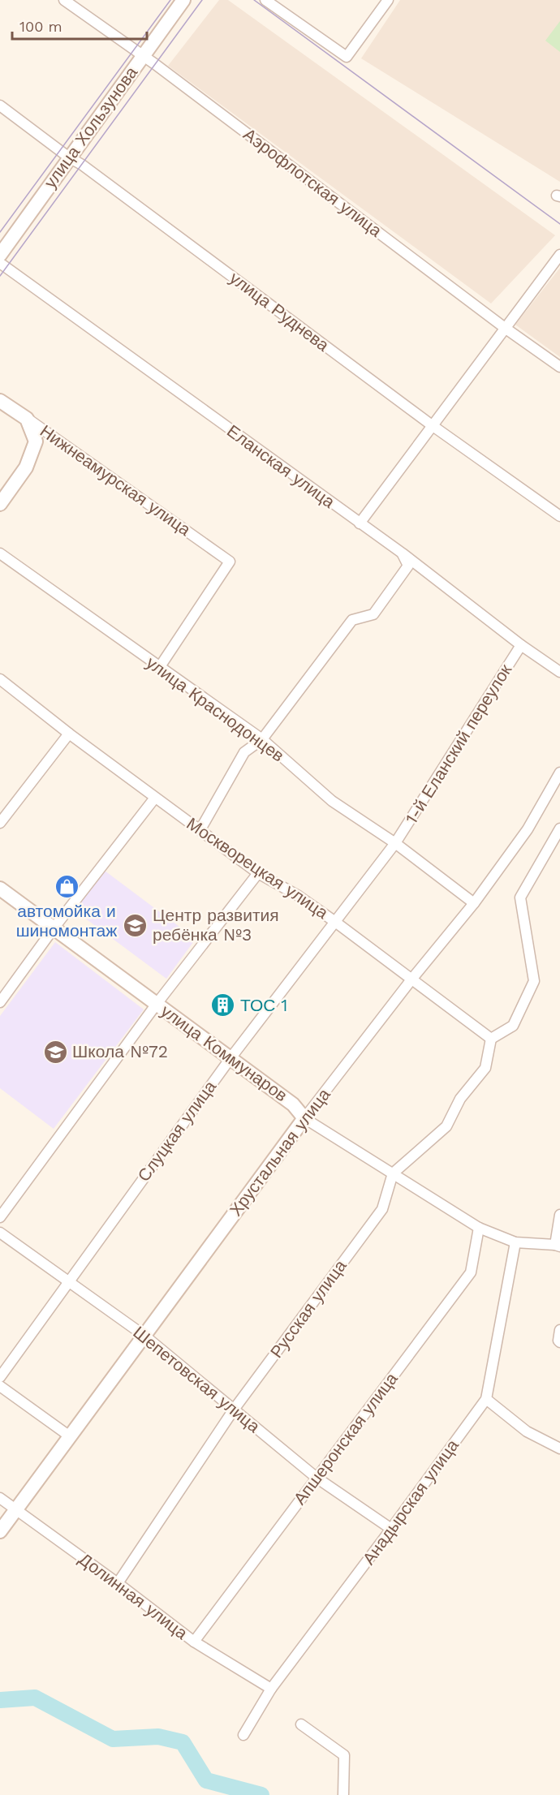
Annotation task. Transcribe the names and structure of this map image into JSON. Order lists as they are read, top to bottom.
{
  "streets": {
    "street": [
      "улица Хользунова",
      "Аэрофлотская улица",
      "улица Руднева",
      "Еланская улица",
      "Нижнеамурская улица",
      "улица Краснодонцев",
      "1-й Еланский переулок",
      "Москворецкая улица",
      "улица Коммунаров",
      "Слуцкая улица",
      "Хрустальная улица",
      "Русская улица",
      "Шепетовская улица",
      "Апшеронская улица",
      "Анадырская улица",
      "Долинная улица"
    ]
  },
  "crossings": [
    ["улица Хользунова", "Аэрофлотская улица"],
    ["улица Хользунова", "улица Руднева"],
    ["Еланская улица", "1-й Еланский переулок"],
    ["Нижнеамурская улица", "улица Краснодонцев"],
    ["улица Краснодонцев", "1-й Еланский переулок"],
    ["улица Краснодонцев", "Слуцкая улица"],
    ["улица Краснодонцев", "Хрустальная улица"],
    ["1-й Еланский переулок", "Слуцкая улица"],
    ["Москворецкая улица", "Слуцкая улица"],
    ["Москворецкая улица", "Хрустальная улица"],
    ["улица Коммунаров", "Слуцкая улица"],
    ["улица Коммунаров", "Хрустальная улица"],
    ["улица Коммунаров", "Русская улица"],
    ["улица Коммунаров", "Апшеронская улица"],
    ["улица Коммунаров", "Анадырская улица"],
    ["Слуцкая улица", "Шепетовская улица"],
    ["Хрустальная улица", "Шепетовская улица"],
    ["Хрустальная улица", "Долинная улица"],
    ["Русская улица", "Шепетовская улица"],
    ["Русская улица", "Долинная улица"],
    ["Шепетовская улица", "Апшеронская улица"],
    ["Шепетовская улица", "Анадырская улица"],
    ["Апшеронская улица", "Долинная улица"],
    ["Анадырская улица", "Долинная улица"]
  ],
  "places": {
    "shop": ["автомойка и шиномонтаж"],
    "school or university": ["Центр развития ребёнка №3", "Школа №72"],
    "building": ["ТОС 1"]
  },
  "scale_bar": "100 m"
}
